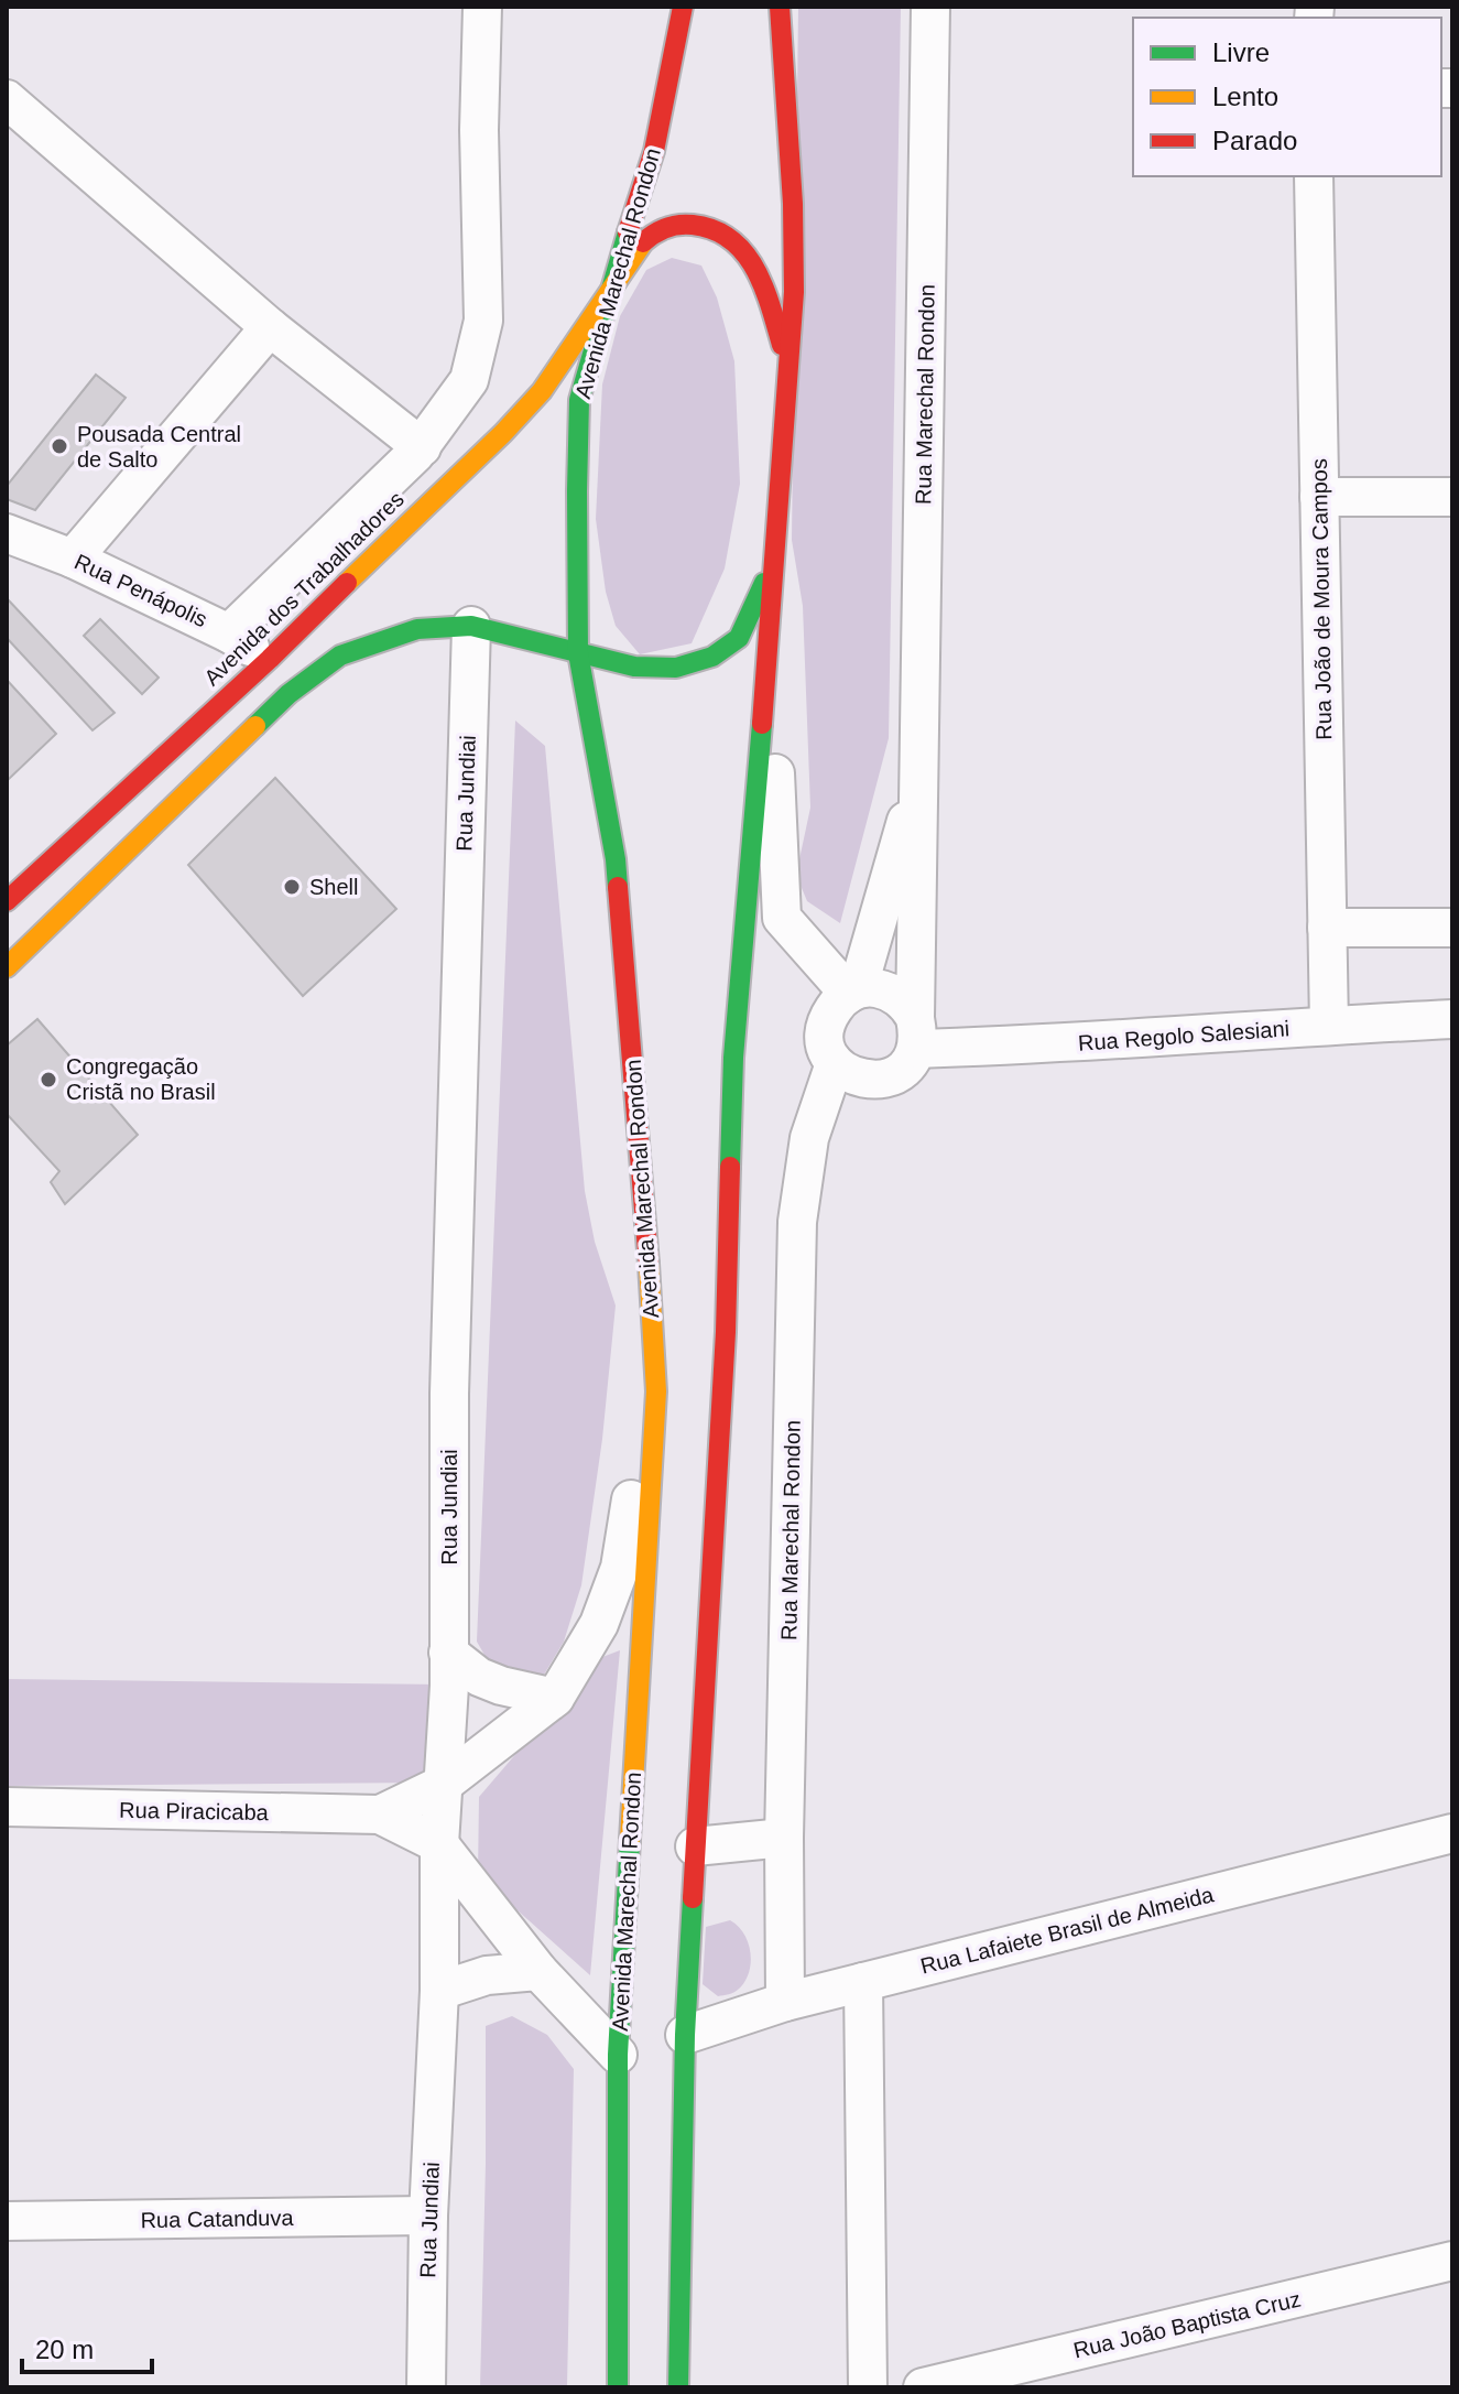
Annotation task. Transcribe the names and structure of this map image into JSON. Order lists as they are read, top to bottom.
{
  "streets": {
    "main road": ["Avenida Marechal Rondon", "Avenida dos Trabalhadores"],
    "street": [
      "Rua Marechal Rondon",
      "Rua Penápolis",
      "Rua João de Moura Campos",
      "Rua Jundiai",
      "Rua Regolo Salesiani",
      "Rua Piracicaba",
      "Rua Lafaiete Brasil de Almeida",
      "Rua Catanduva",
      "Rua João Baptista Cruz"
    ]
  },
  "crossings": [
    ["Avenida Marechal Rondon", "Avenida dos Trabalhadores"],
    ["Rua Marechal Rondon", "Rua Regolo Salesiani"],
    ["Rua Marechal Rondon", "Rua Lafaiete Brasil de Almeida"],
    ["Avenida dos Trabalhadores", "Rua Penápolis"],
    ["Rua João de Moura Campos", "Rua Regolo Salesiani"],
    ["Rua Jundiai", "Rua Piracicaba"],
    ["Rua Jundiai", "Rua Catanduva"]
  ],
  "places": ["Pousada Central de Salto", "Shell", "Congregação Cristã no Brasil"],
  "legend": ["Livre", "Lento", "Parado"],
  "scale_bar": "20 m"
}
